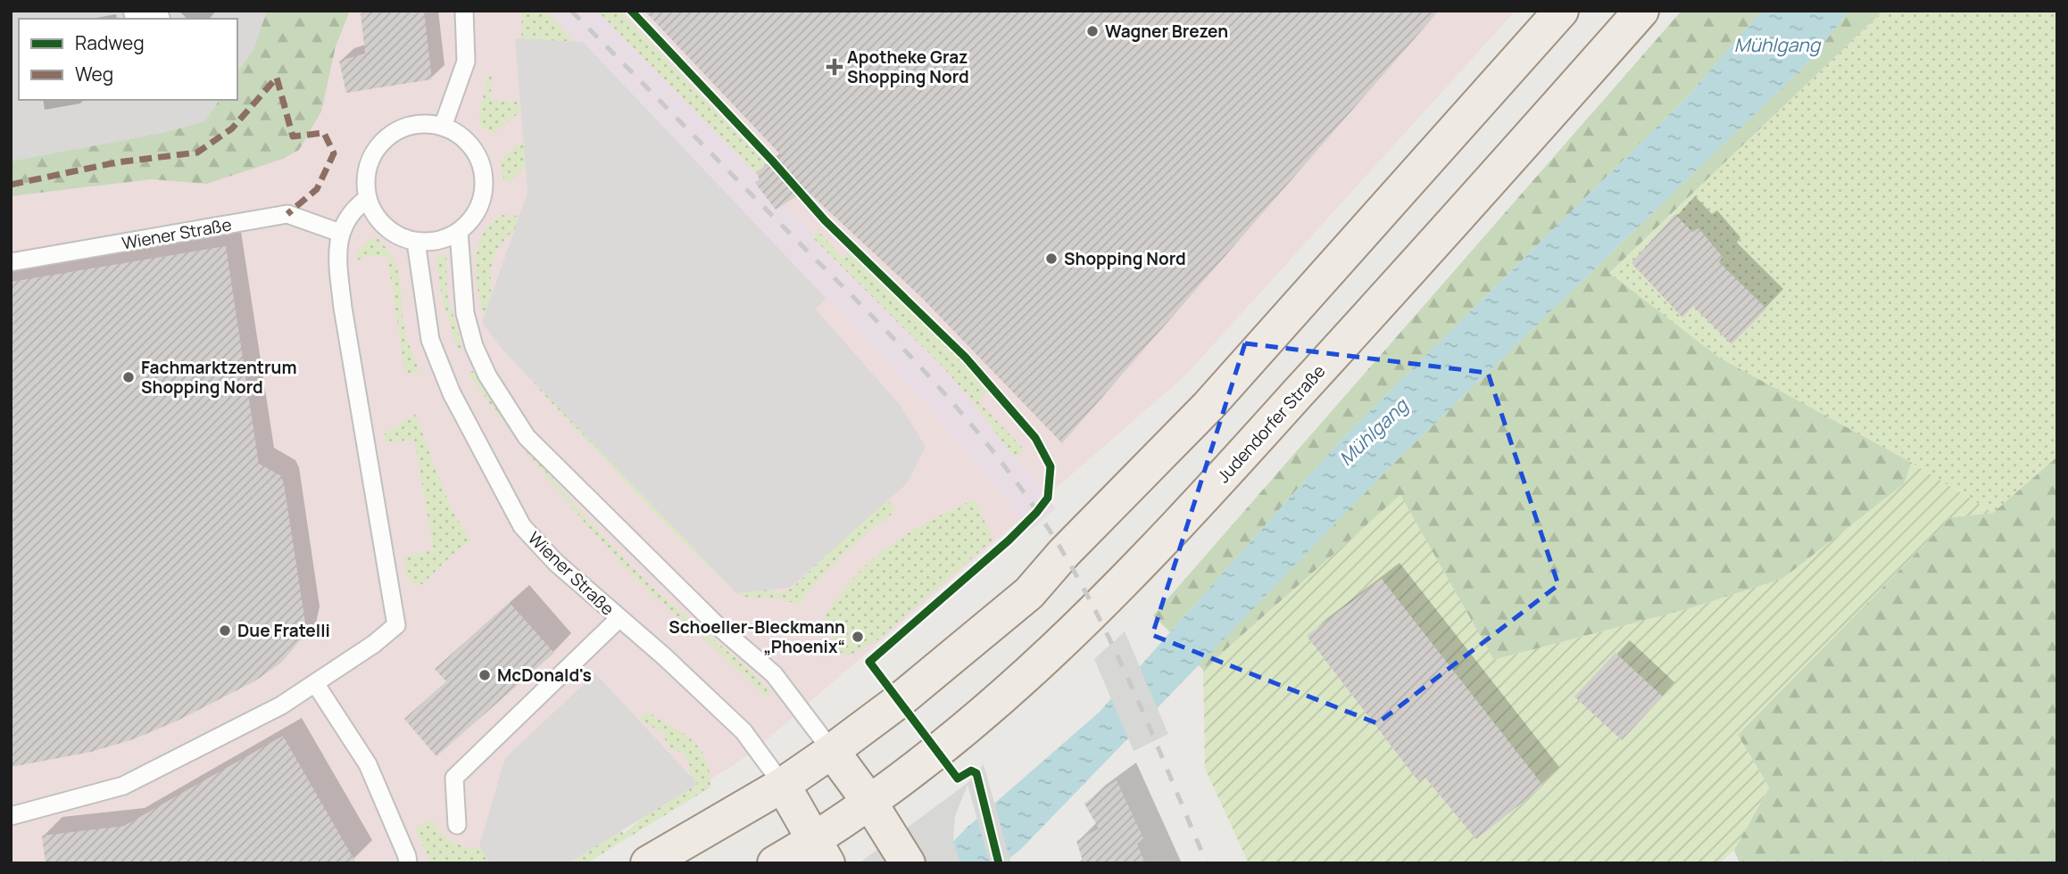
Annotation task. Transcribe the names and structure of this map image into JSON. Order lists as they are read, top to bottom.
{
  "streets": {
    "main road": ["Judendorfer Straße"],
    "lane": ["Wiener Straße"]
  },
  "water": ["Mühlgang"],
  "places": {
    "other": [
      "Wagner Brezen",
      "Shopping Nord",
      "Fachmarktzentrum Shopping Nord",
      "Due Fratelli",
      "Schoeller-Bleckmann „Phoenix“",
      "McDonald's"
    ],
    "health": ["Apotheke Graz Shopping Nord"]
  },
  "legend": ["Radweg", "Weg"]
}
